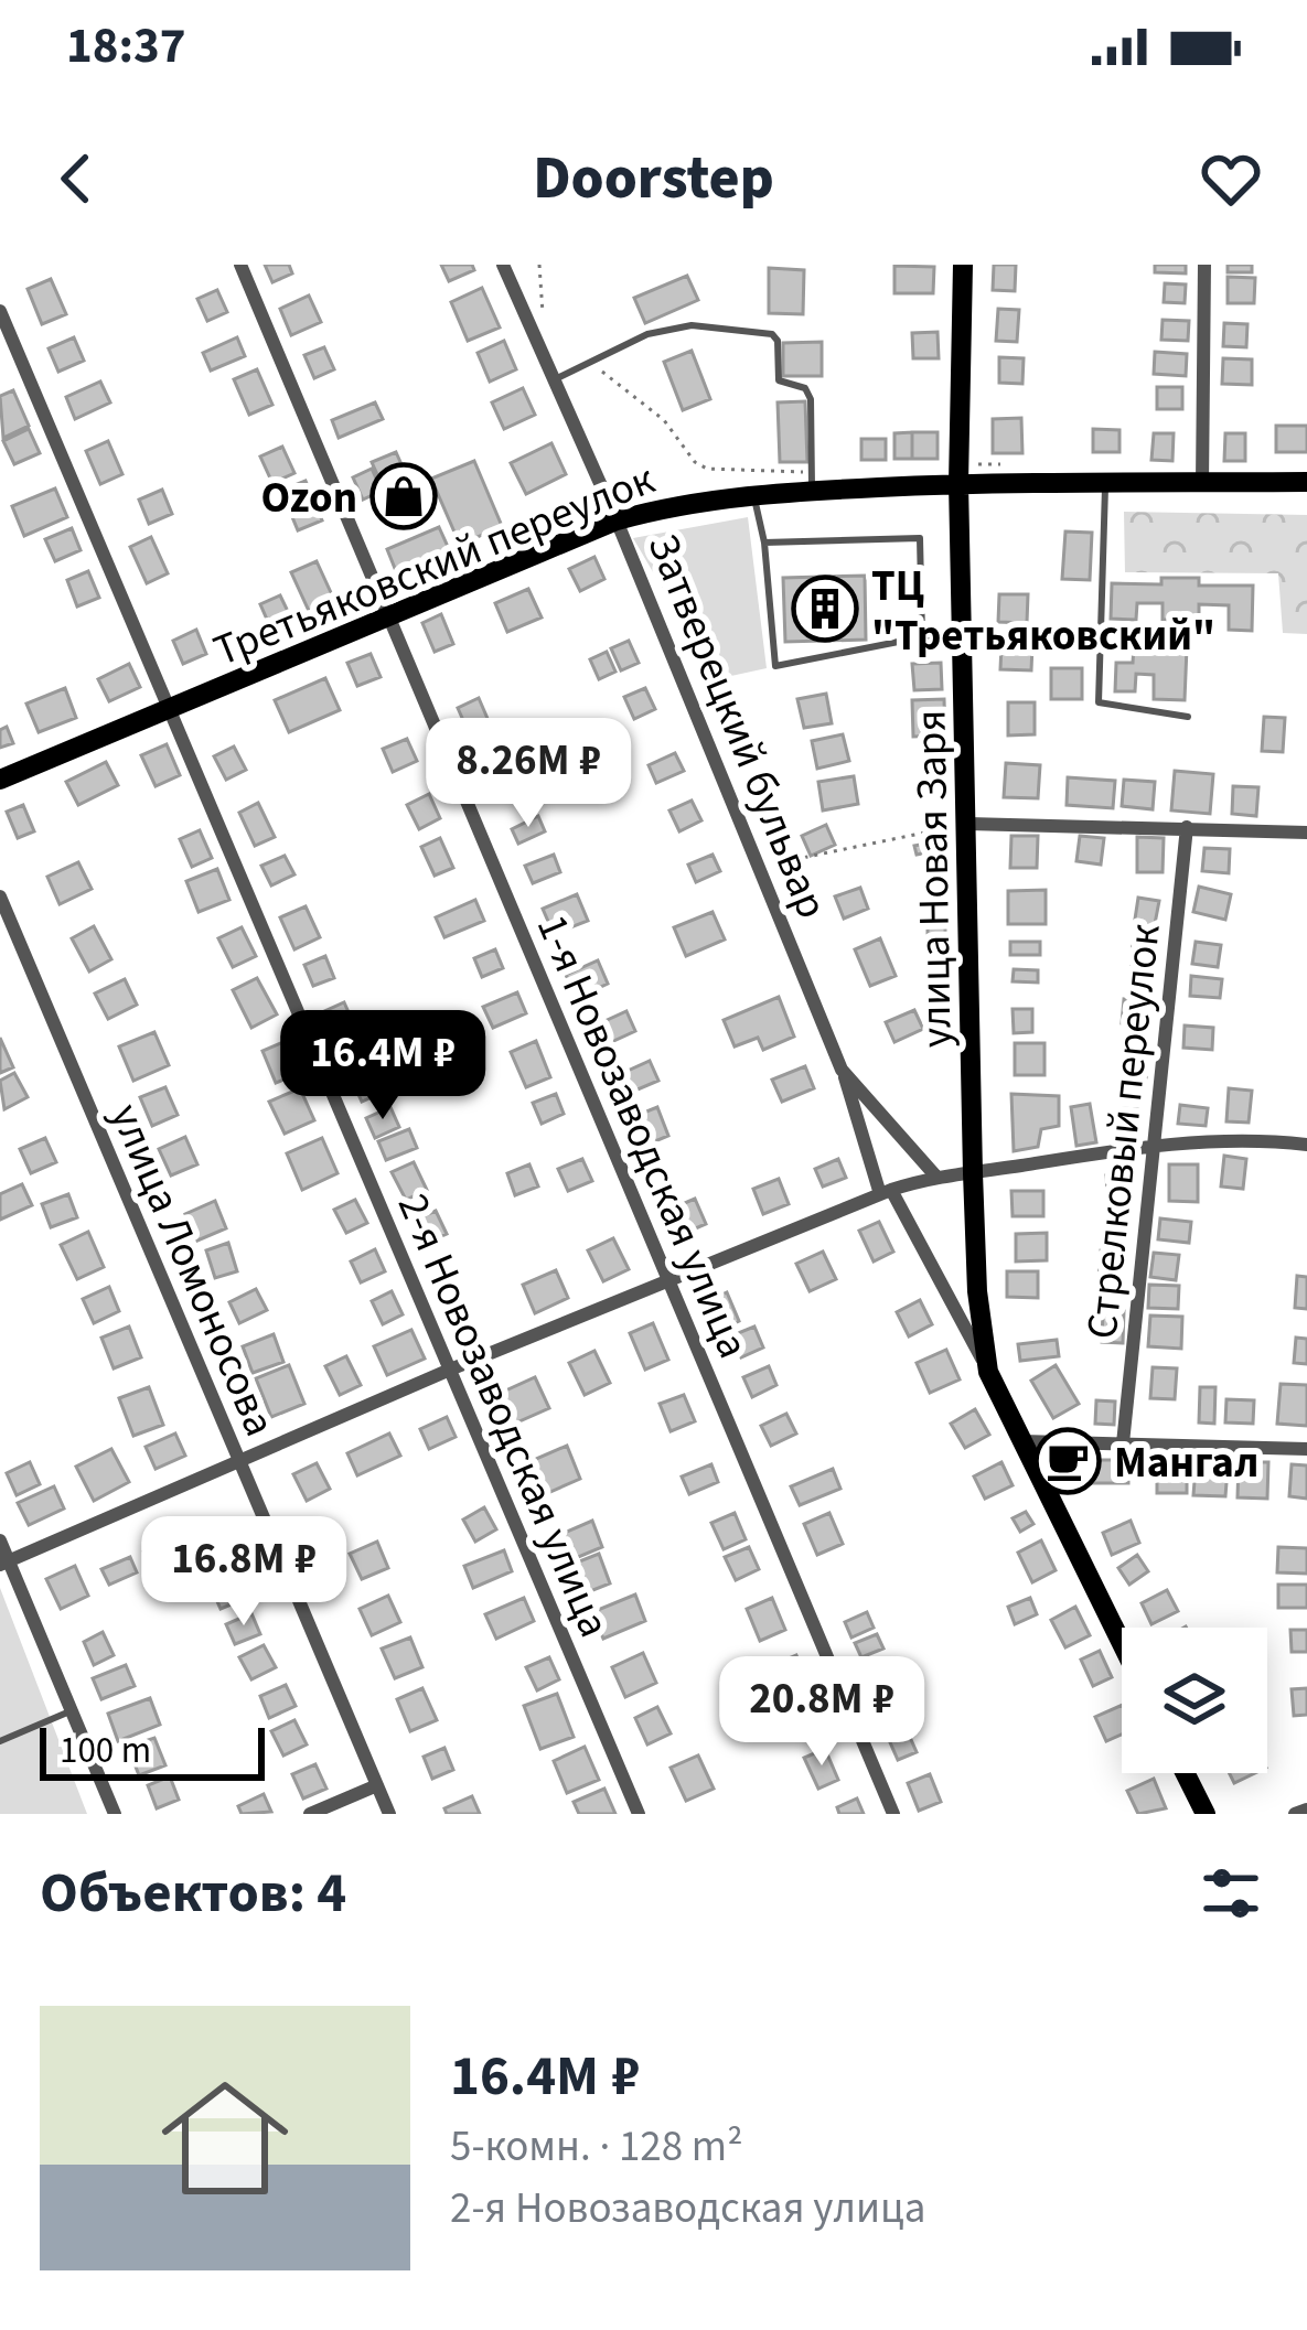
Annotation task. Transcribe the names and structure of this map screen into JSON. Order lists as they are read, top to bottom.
{
  "streets": {
    "main road": ["Третьяковский переулок", "Затверецкий бульвар", "улица Новая Заря"],
    "street": [
      "Стрелковый переулок",
      "1-я Новозаводская улица",
      "улица Ломоносова",
      "2-я Новозаводская улица"
    ]
  },
  "crossings": [
    ["Третьяковский переулок", "Затверецкий бульвар"],
    ["Третьяковский переулок", "улица Новая Заря"],
    ["Третьяковский переулок", "1-я Новозаводская улица"],
    ["Третьяковский переулок", "2-я Новозаводская улица"],
    ["Затверецкий бульвар", "улица Новая Заря"]
  ],
  "places": {
    "shop": ["Ozon"],
    "building": ["ТЦ \"Третьяковский\""],
    "cafe": ["Мангал"]
  },
  "scale_bar": "100 m",
  "page": {
    "status": "18:37",
    "header": "Doorstep",
    "price": [
      "8.26M ₽",
      "16.4M ₽",
      "16.8M ₽",
      "20.8M ₽"
    ],
    "scale": "100 m",
    "heading": "Объектов: 4",
    "list": [
      {
        "name": "16.4M ₽",
        "note": "5-комн. · 128 m² · 2-я Новозаводская улица"
      }
    ]
  }
}
